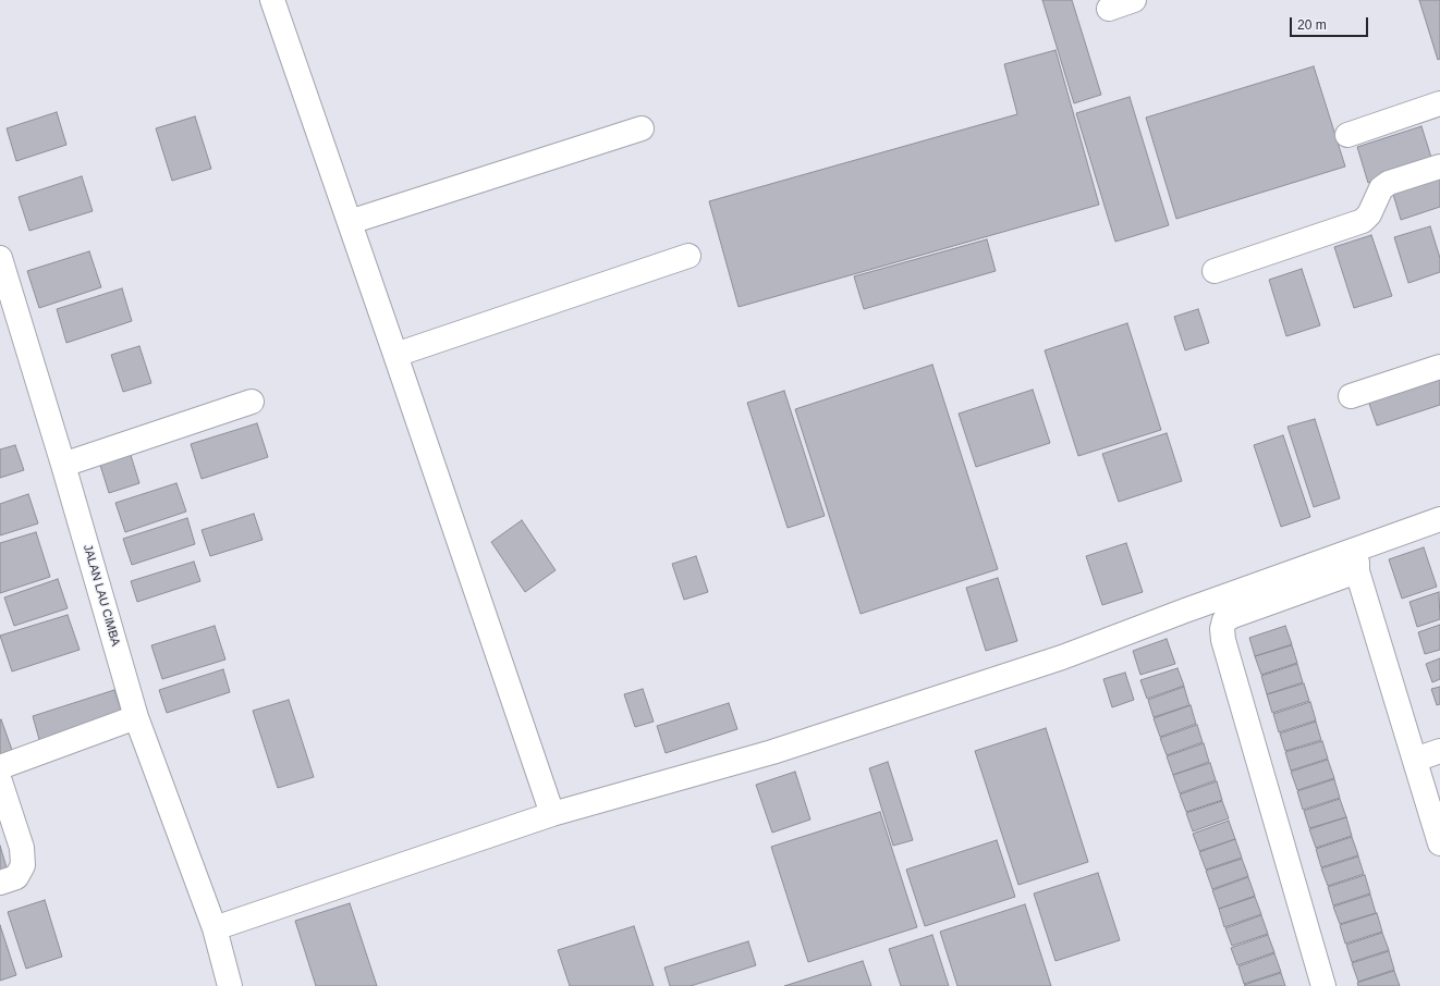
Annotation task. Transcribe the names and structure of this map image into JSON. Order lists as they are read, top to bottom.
{
  "streets": {
    "street": ["JALAN LAU CIMBA"]
  },
  "scale_bar": "20 m"
}
